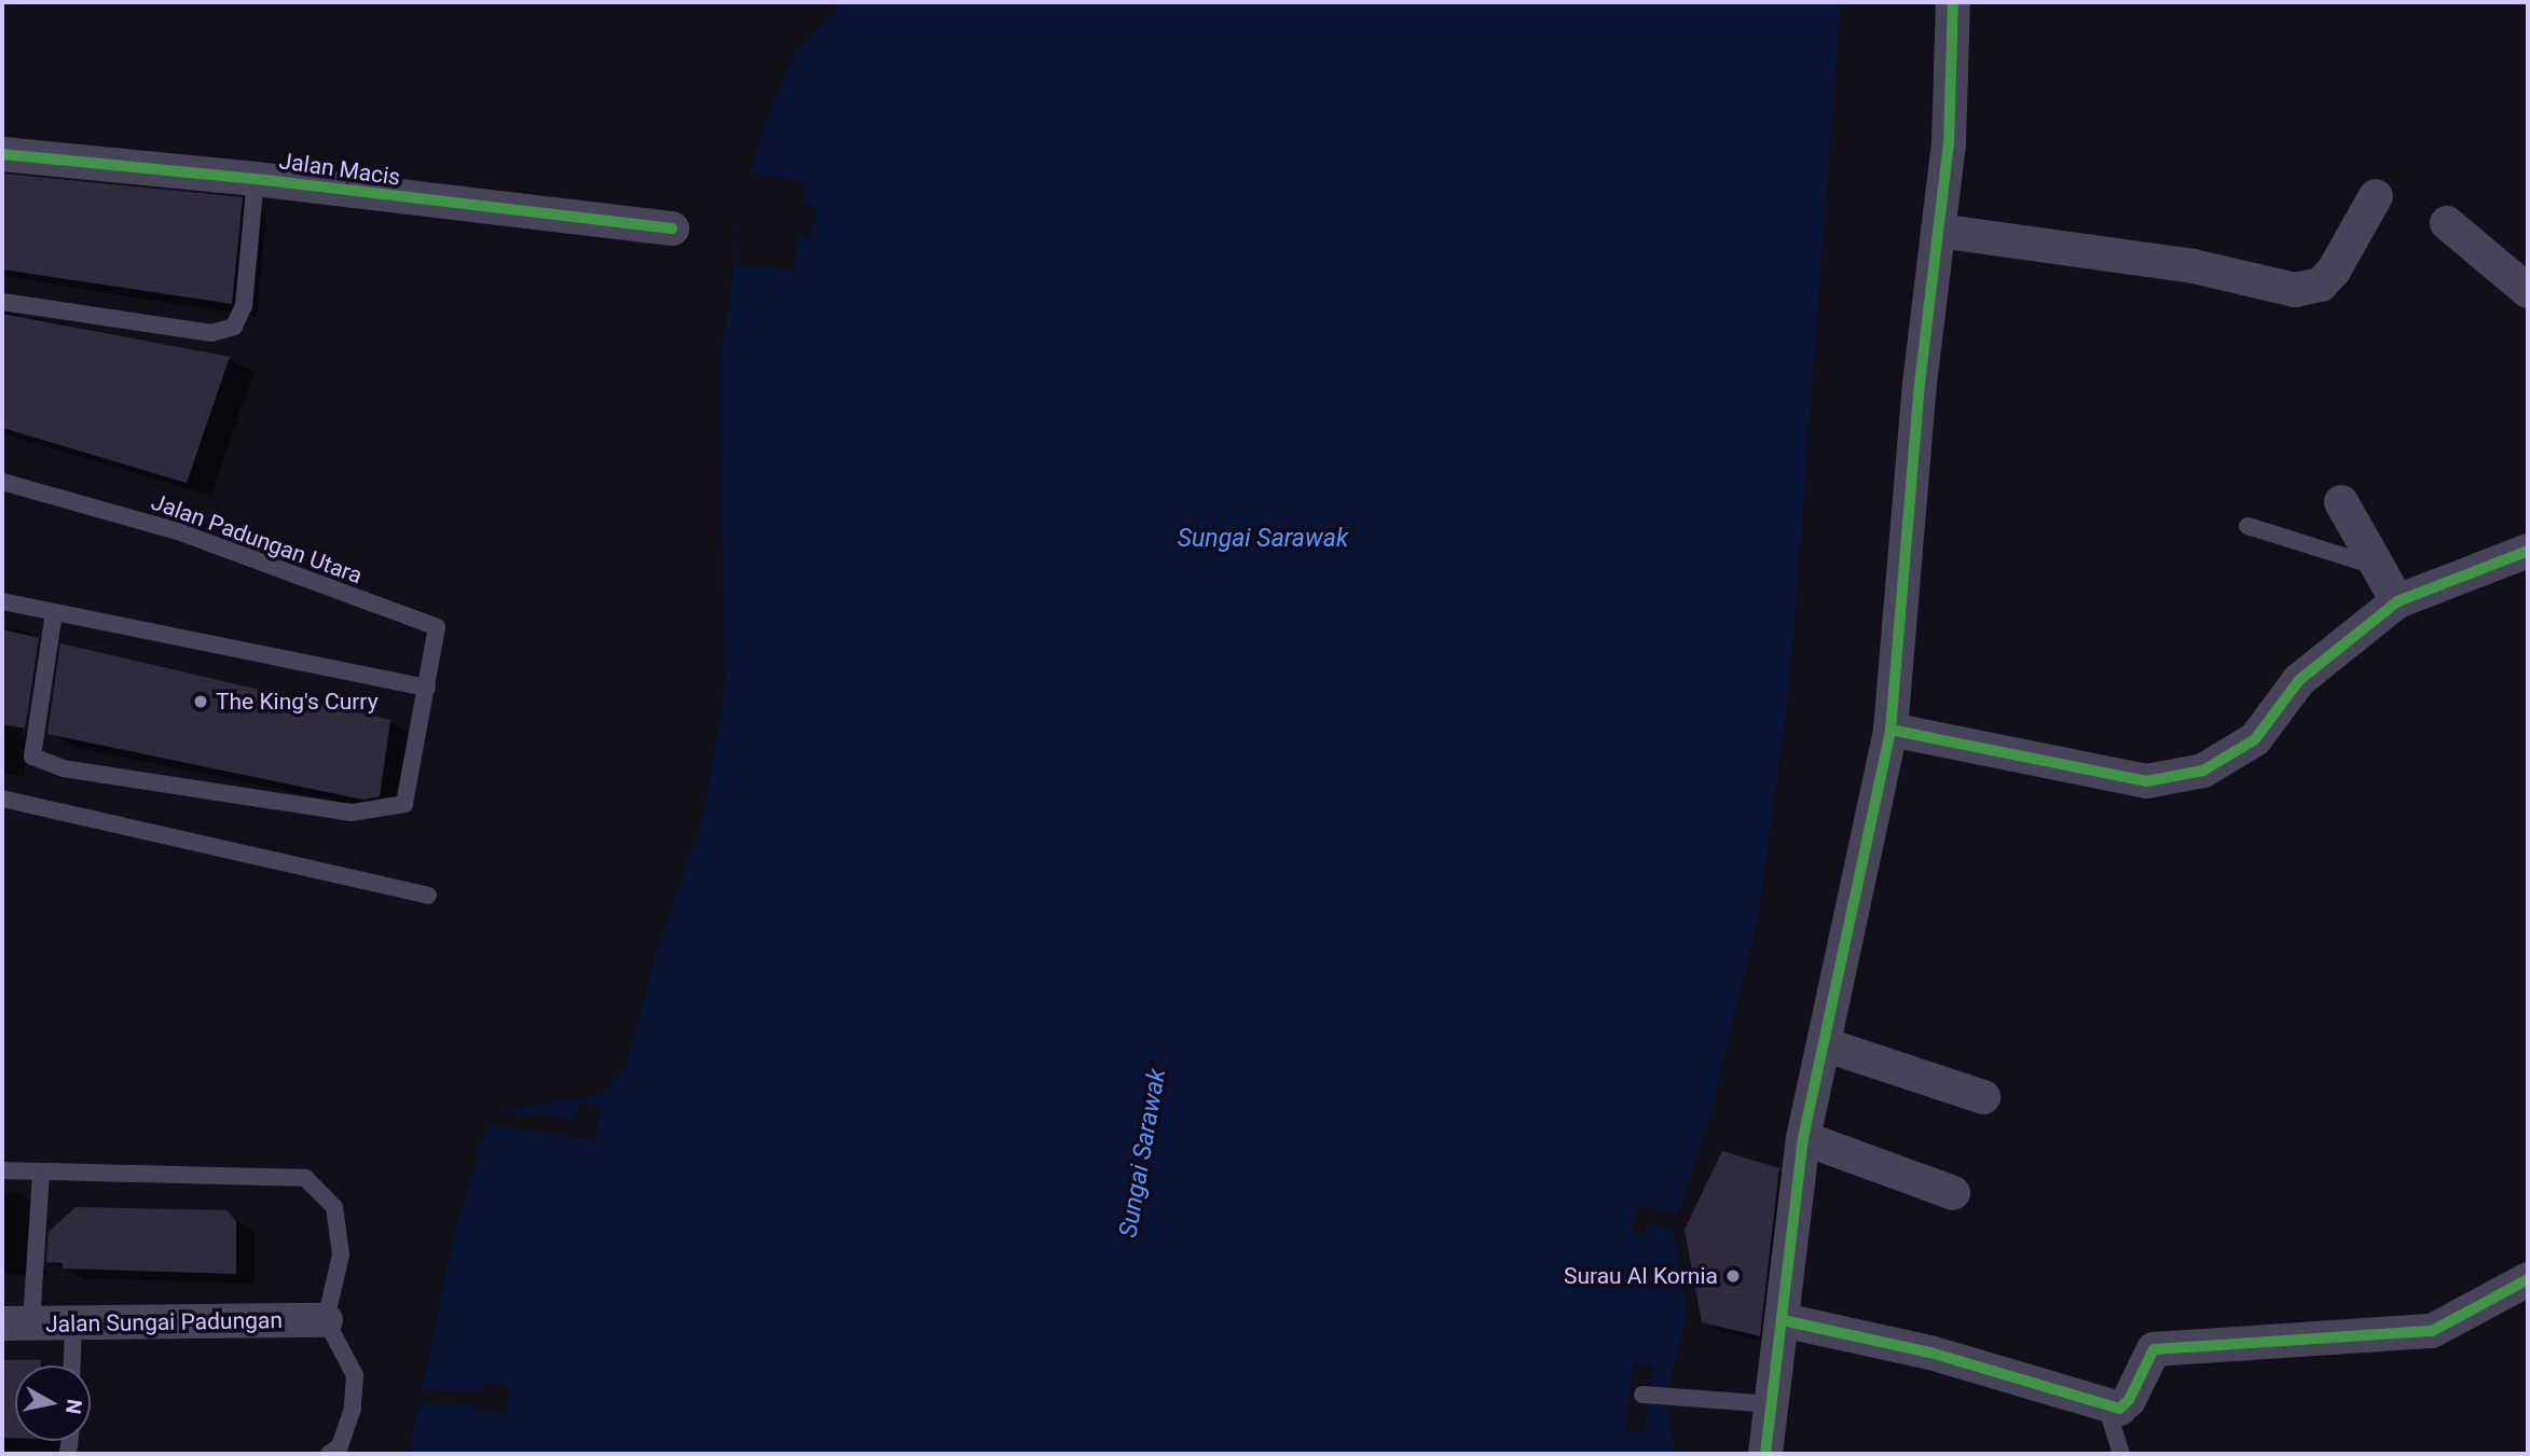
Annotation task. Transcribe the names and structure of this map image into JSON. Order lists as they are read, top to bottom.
{
  "streets": {
    "street": ["Jalan Macis", "Jalan Sungai Padungan"],
    "lane": ["Jalan Padungan Utara"]
  },
  "water": ["Sungai Sarawak"],
  "places": ["The King's Curry", "Surau Al Kornia"],
  "north": "right"
}
